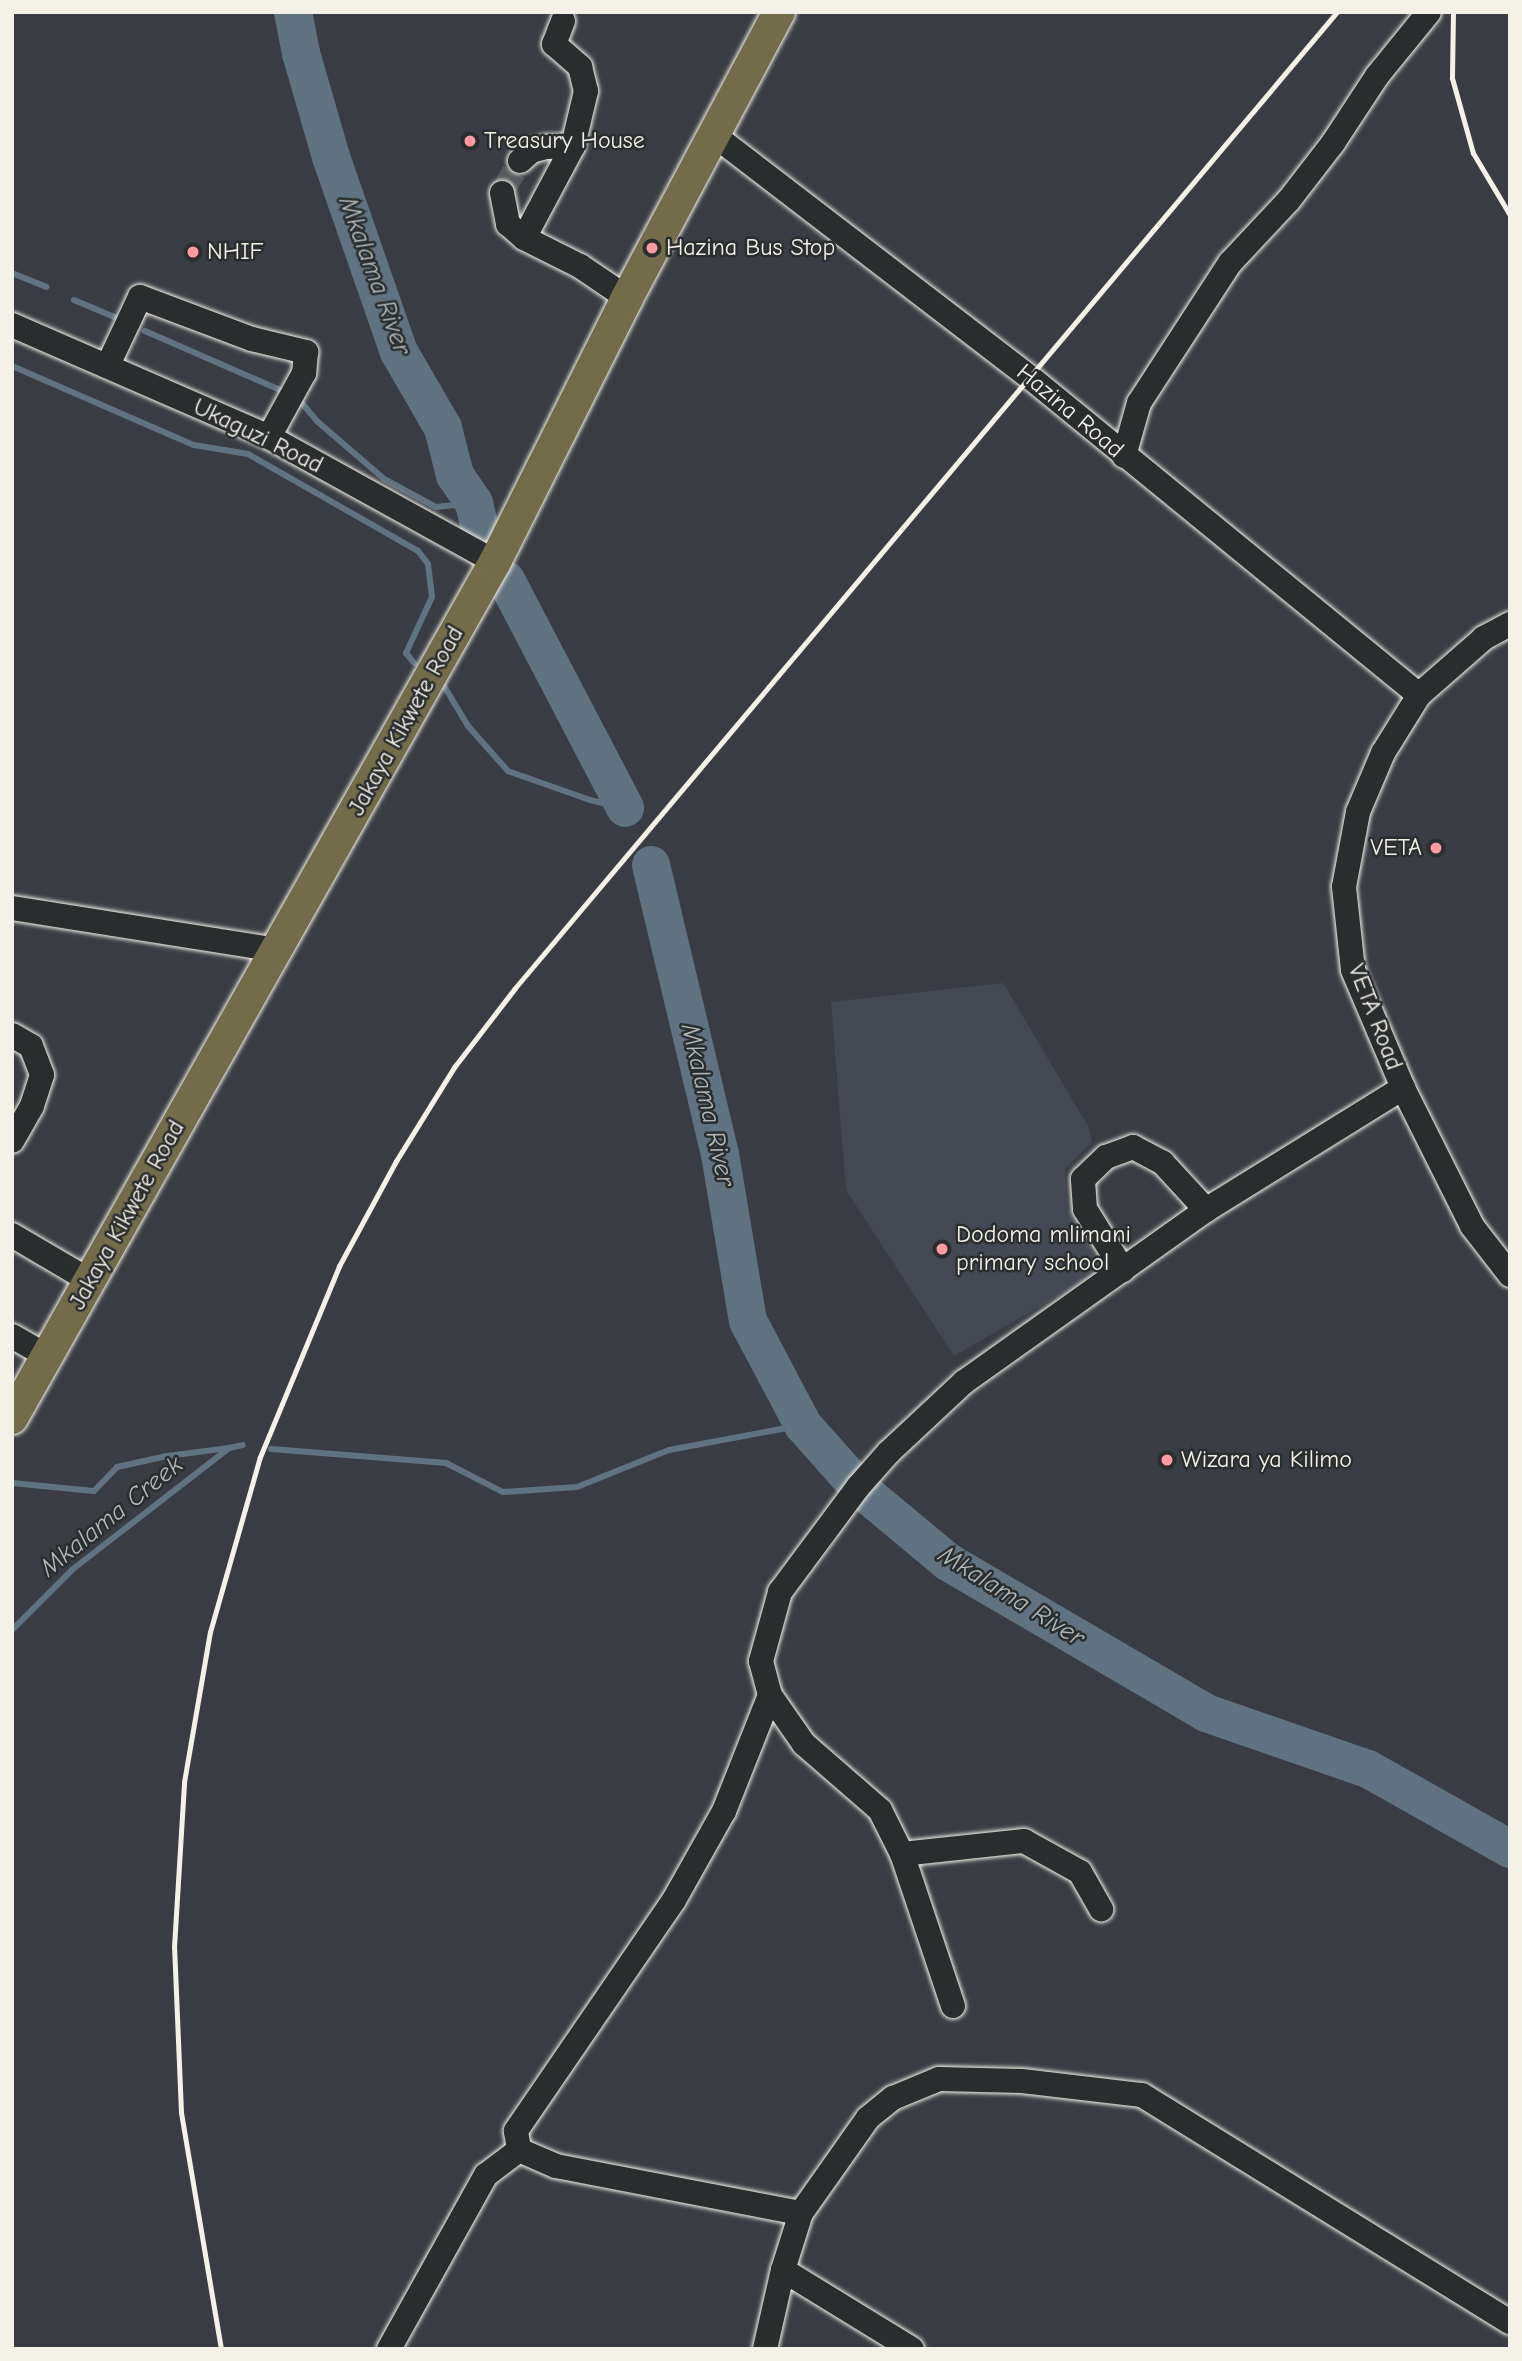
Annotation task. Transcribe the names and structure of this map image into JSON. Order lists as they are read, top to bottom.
{
  "streets": {
    "main road": ["Jakaya Kikwete Road"],
    "street": ["Hazina Road", "Ukaguzi Road", "VETA Road"]
  },
  "crossings": [
    ["Hazina Road", "Jakaya Kikwete Road"],
    ["Hazina Road", "VETA Road"],
    ["Ukaguzi Road", "Jakaya Kikwete Road"]
  ],
  "water": ["Mkalama River", "Mkalama Creek"],
  "places": [
    "Treasury House",
    "Hazina Bus Stop",
    "NHIF",
    "VETA",
    "Dodoma mlimani primary school",
    "Wizara ya Kilimo"
  ]
}
